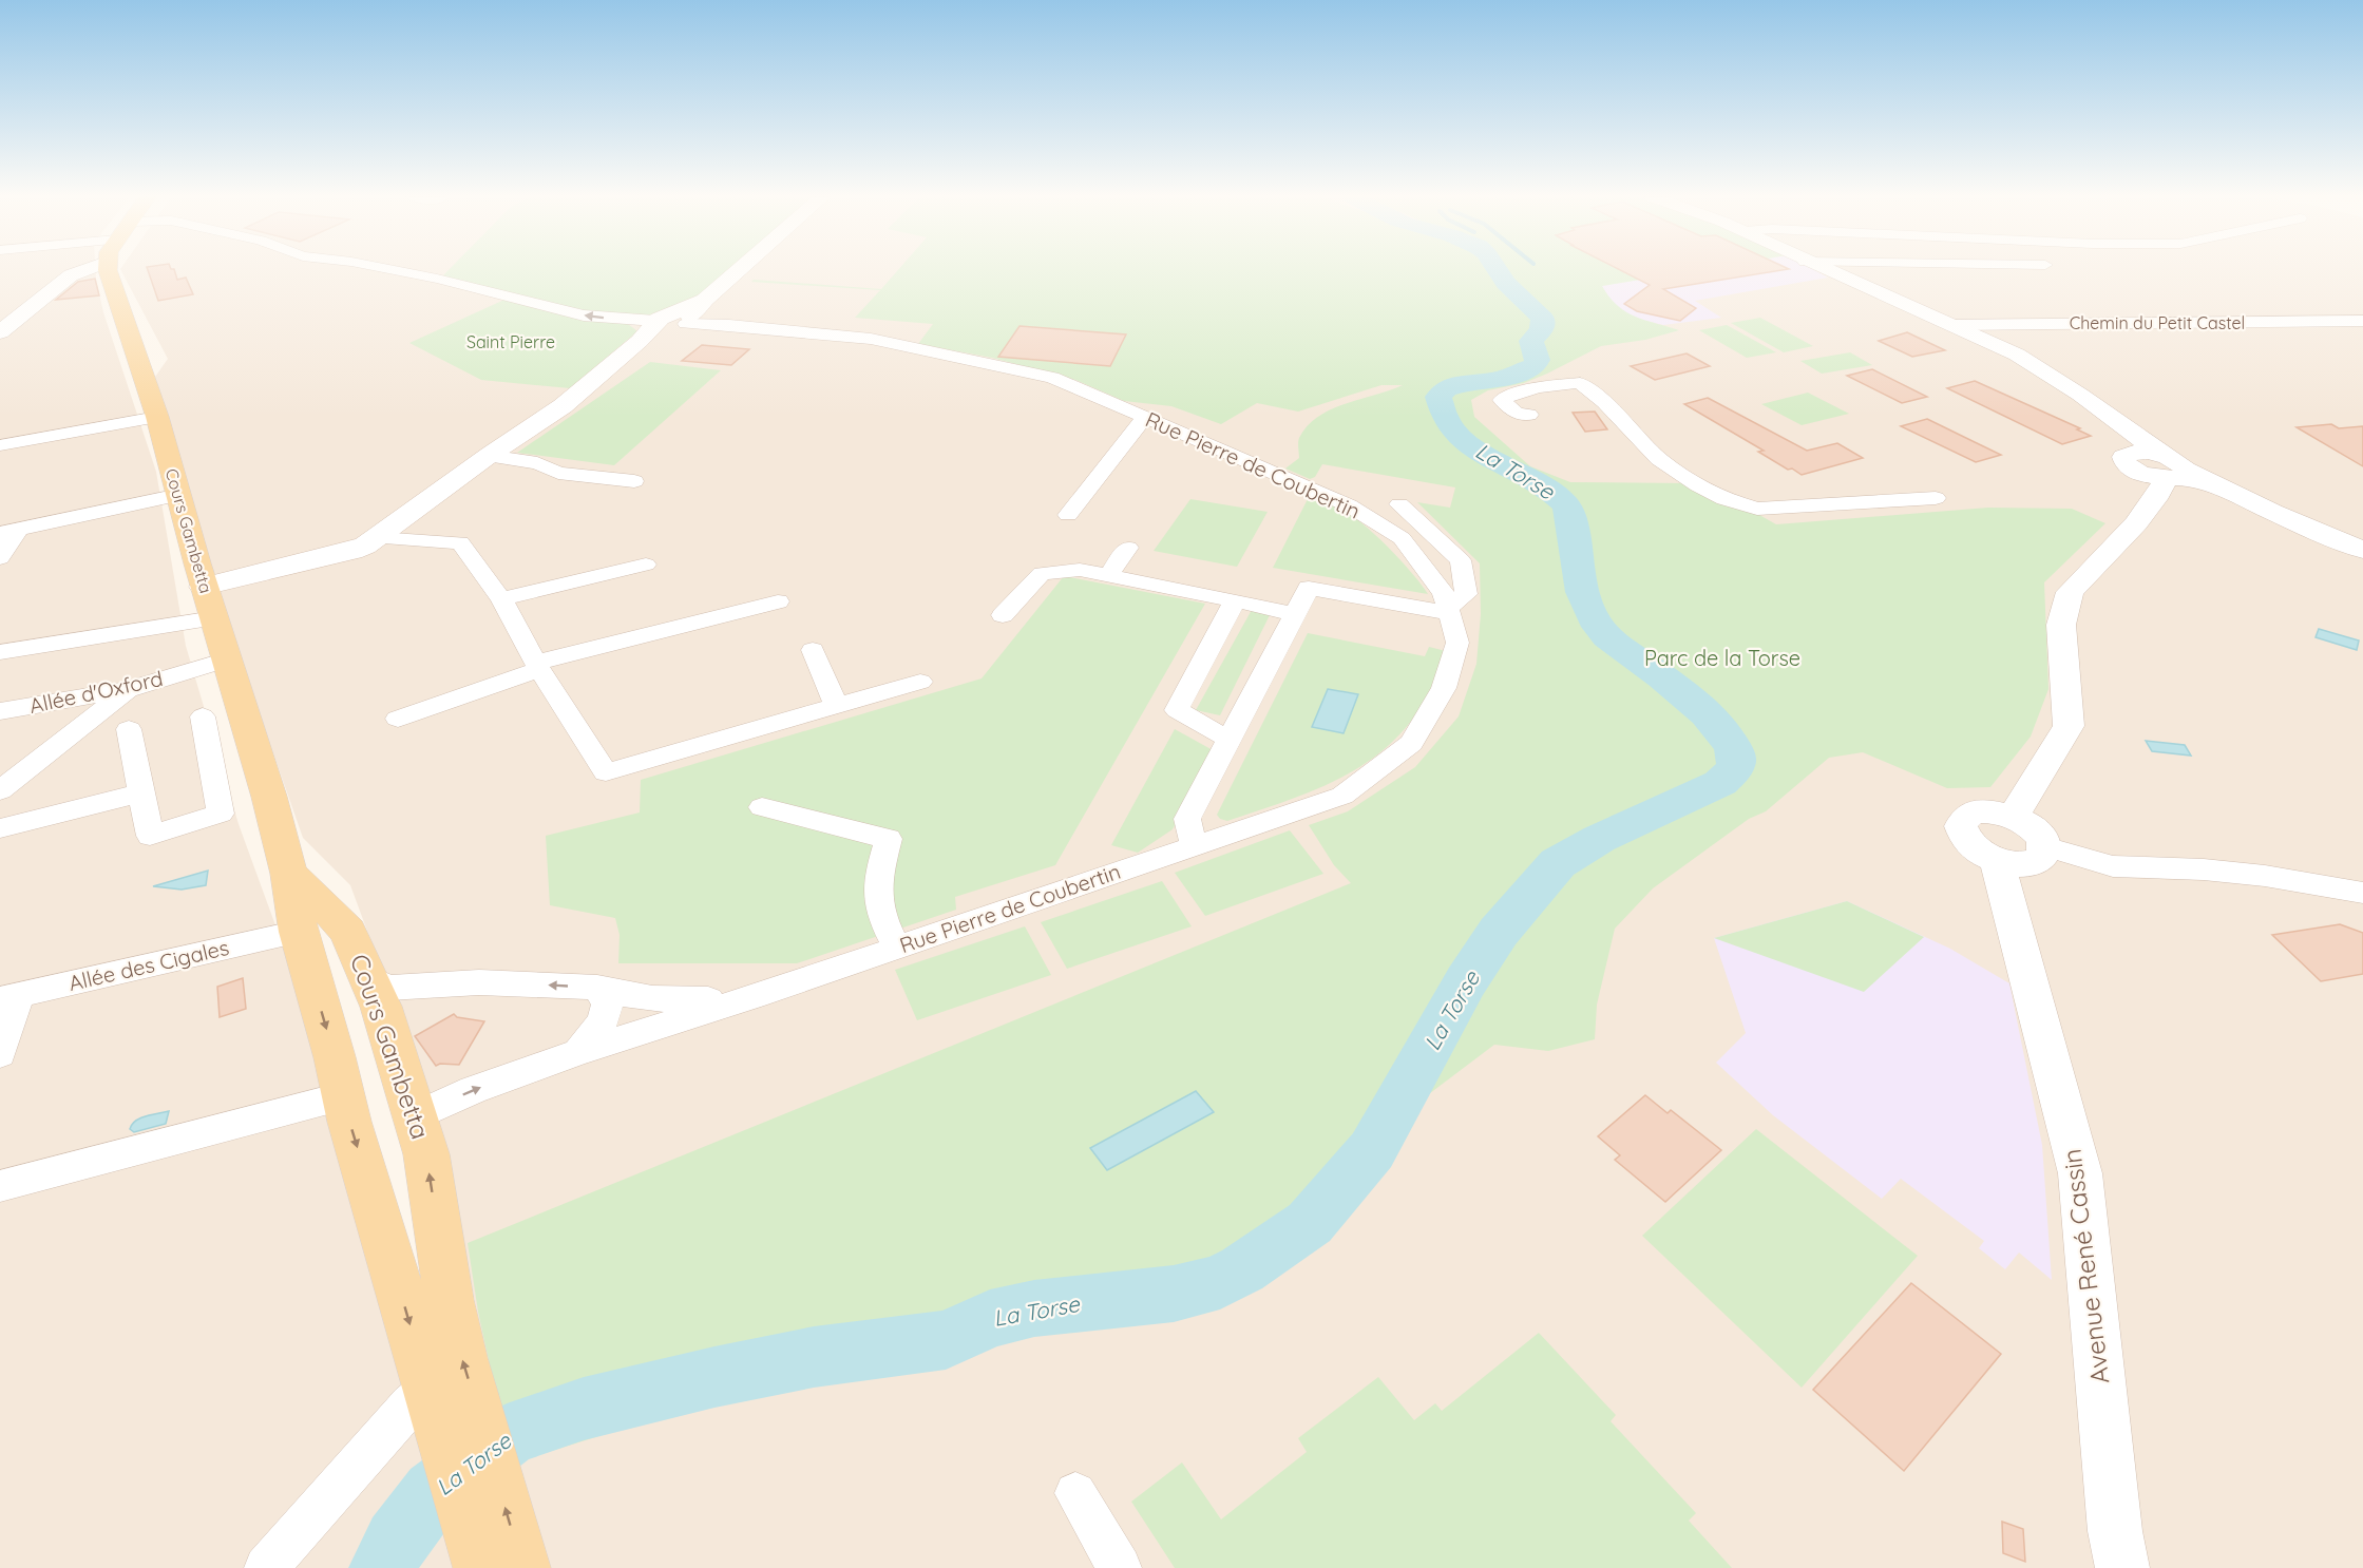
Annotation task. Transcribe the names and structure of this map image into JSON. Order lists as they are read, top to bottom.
{
  "streets": {
    "main road": ["Cours Gambetta"],
    "street": [
      "Chemin du Petit Castel",
      "Rue Pierre de Coubertin",
      "Allée d'Oxford",
      "Allée des Cigales",
      "Avenue René Cassin"
    ]
  },
  "crossings": [
    ["Cours Gambetta", "Allée d'Oxford"],
    ["Cours Gambetta", "Allée des Cigales"]
  ],
  "water": ["La Torse"],
  "parks": ["Saint Pierre", "Parc de la Torse"]
}
